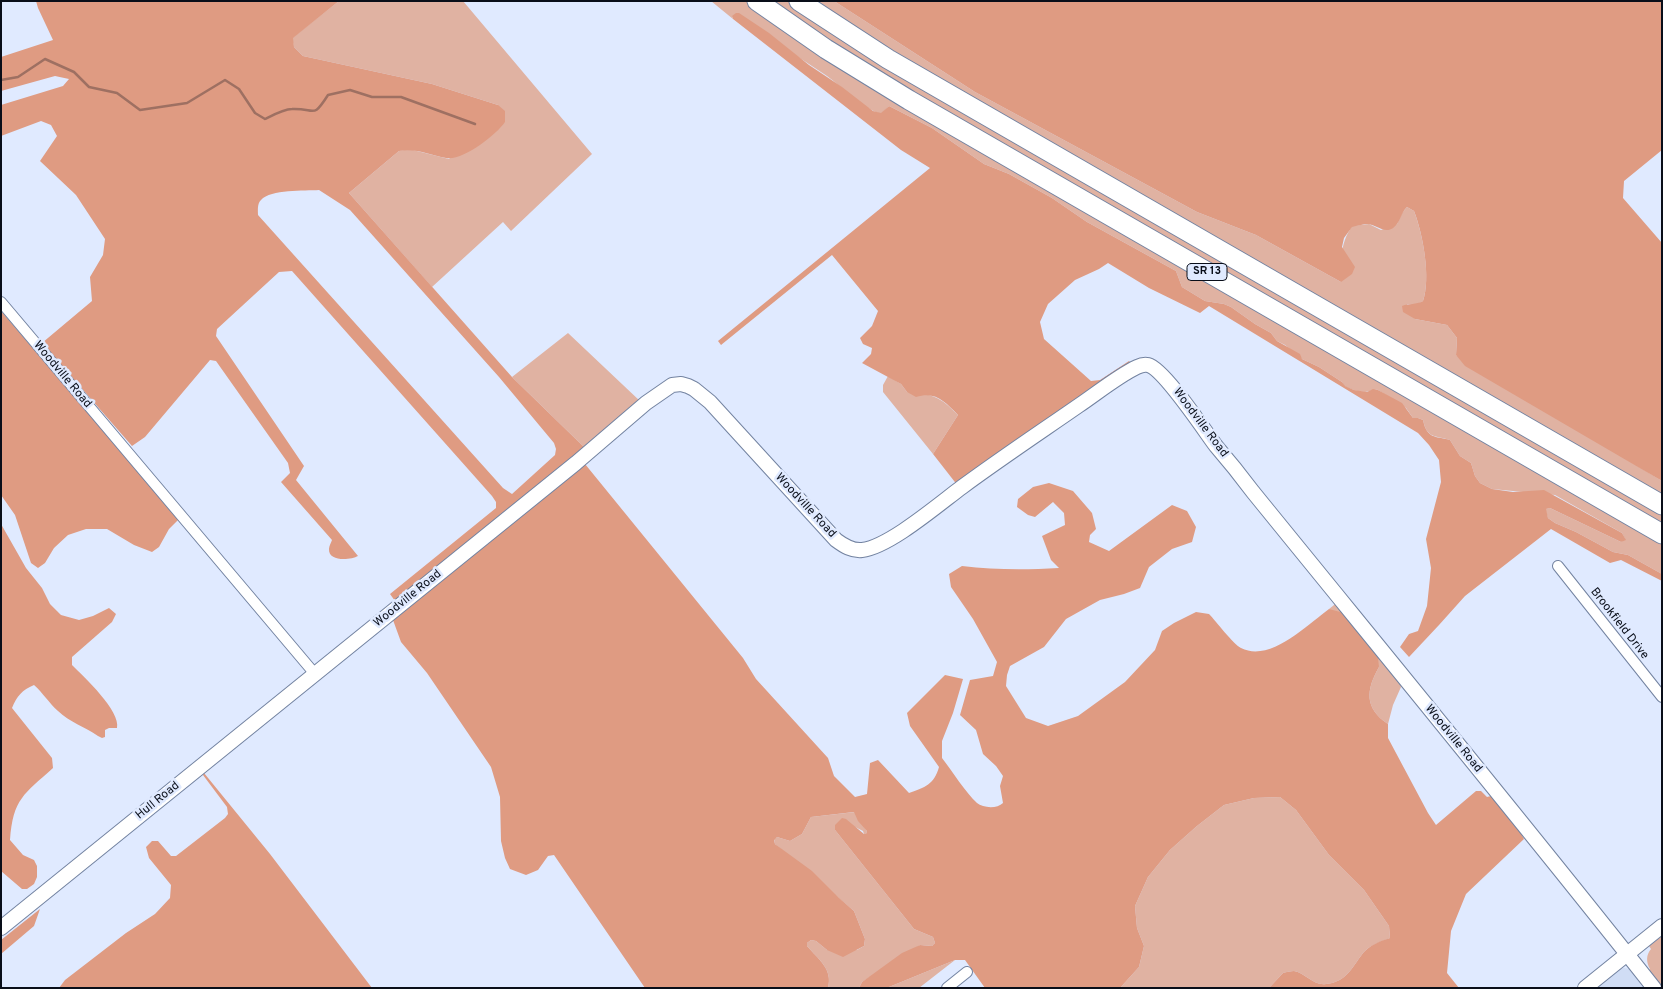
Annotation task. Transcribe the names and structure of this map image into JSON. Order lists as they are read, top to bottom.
{
  "streets": {
    "highway": ["SR 13"],
    "street": ["Woodville Road", "Brookfield Drive", "Hull Road"]
  },
  "crossings": [
    ["Woodville Road", "Hull Road"]
  ]
}
